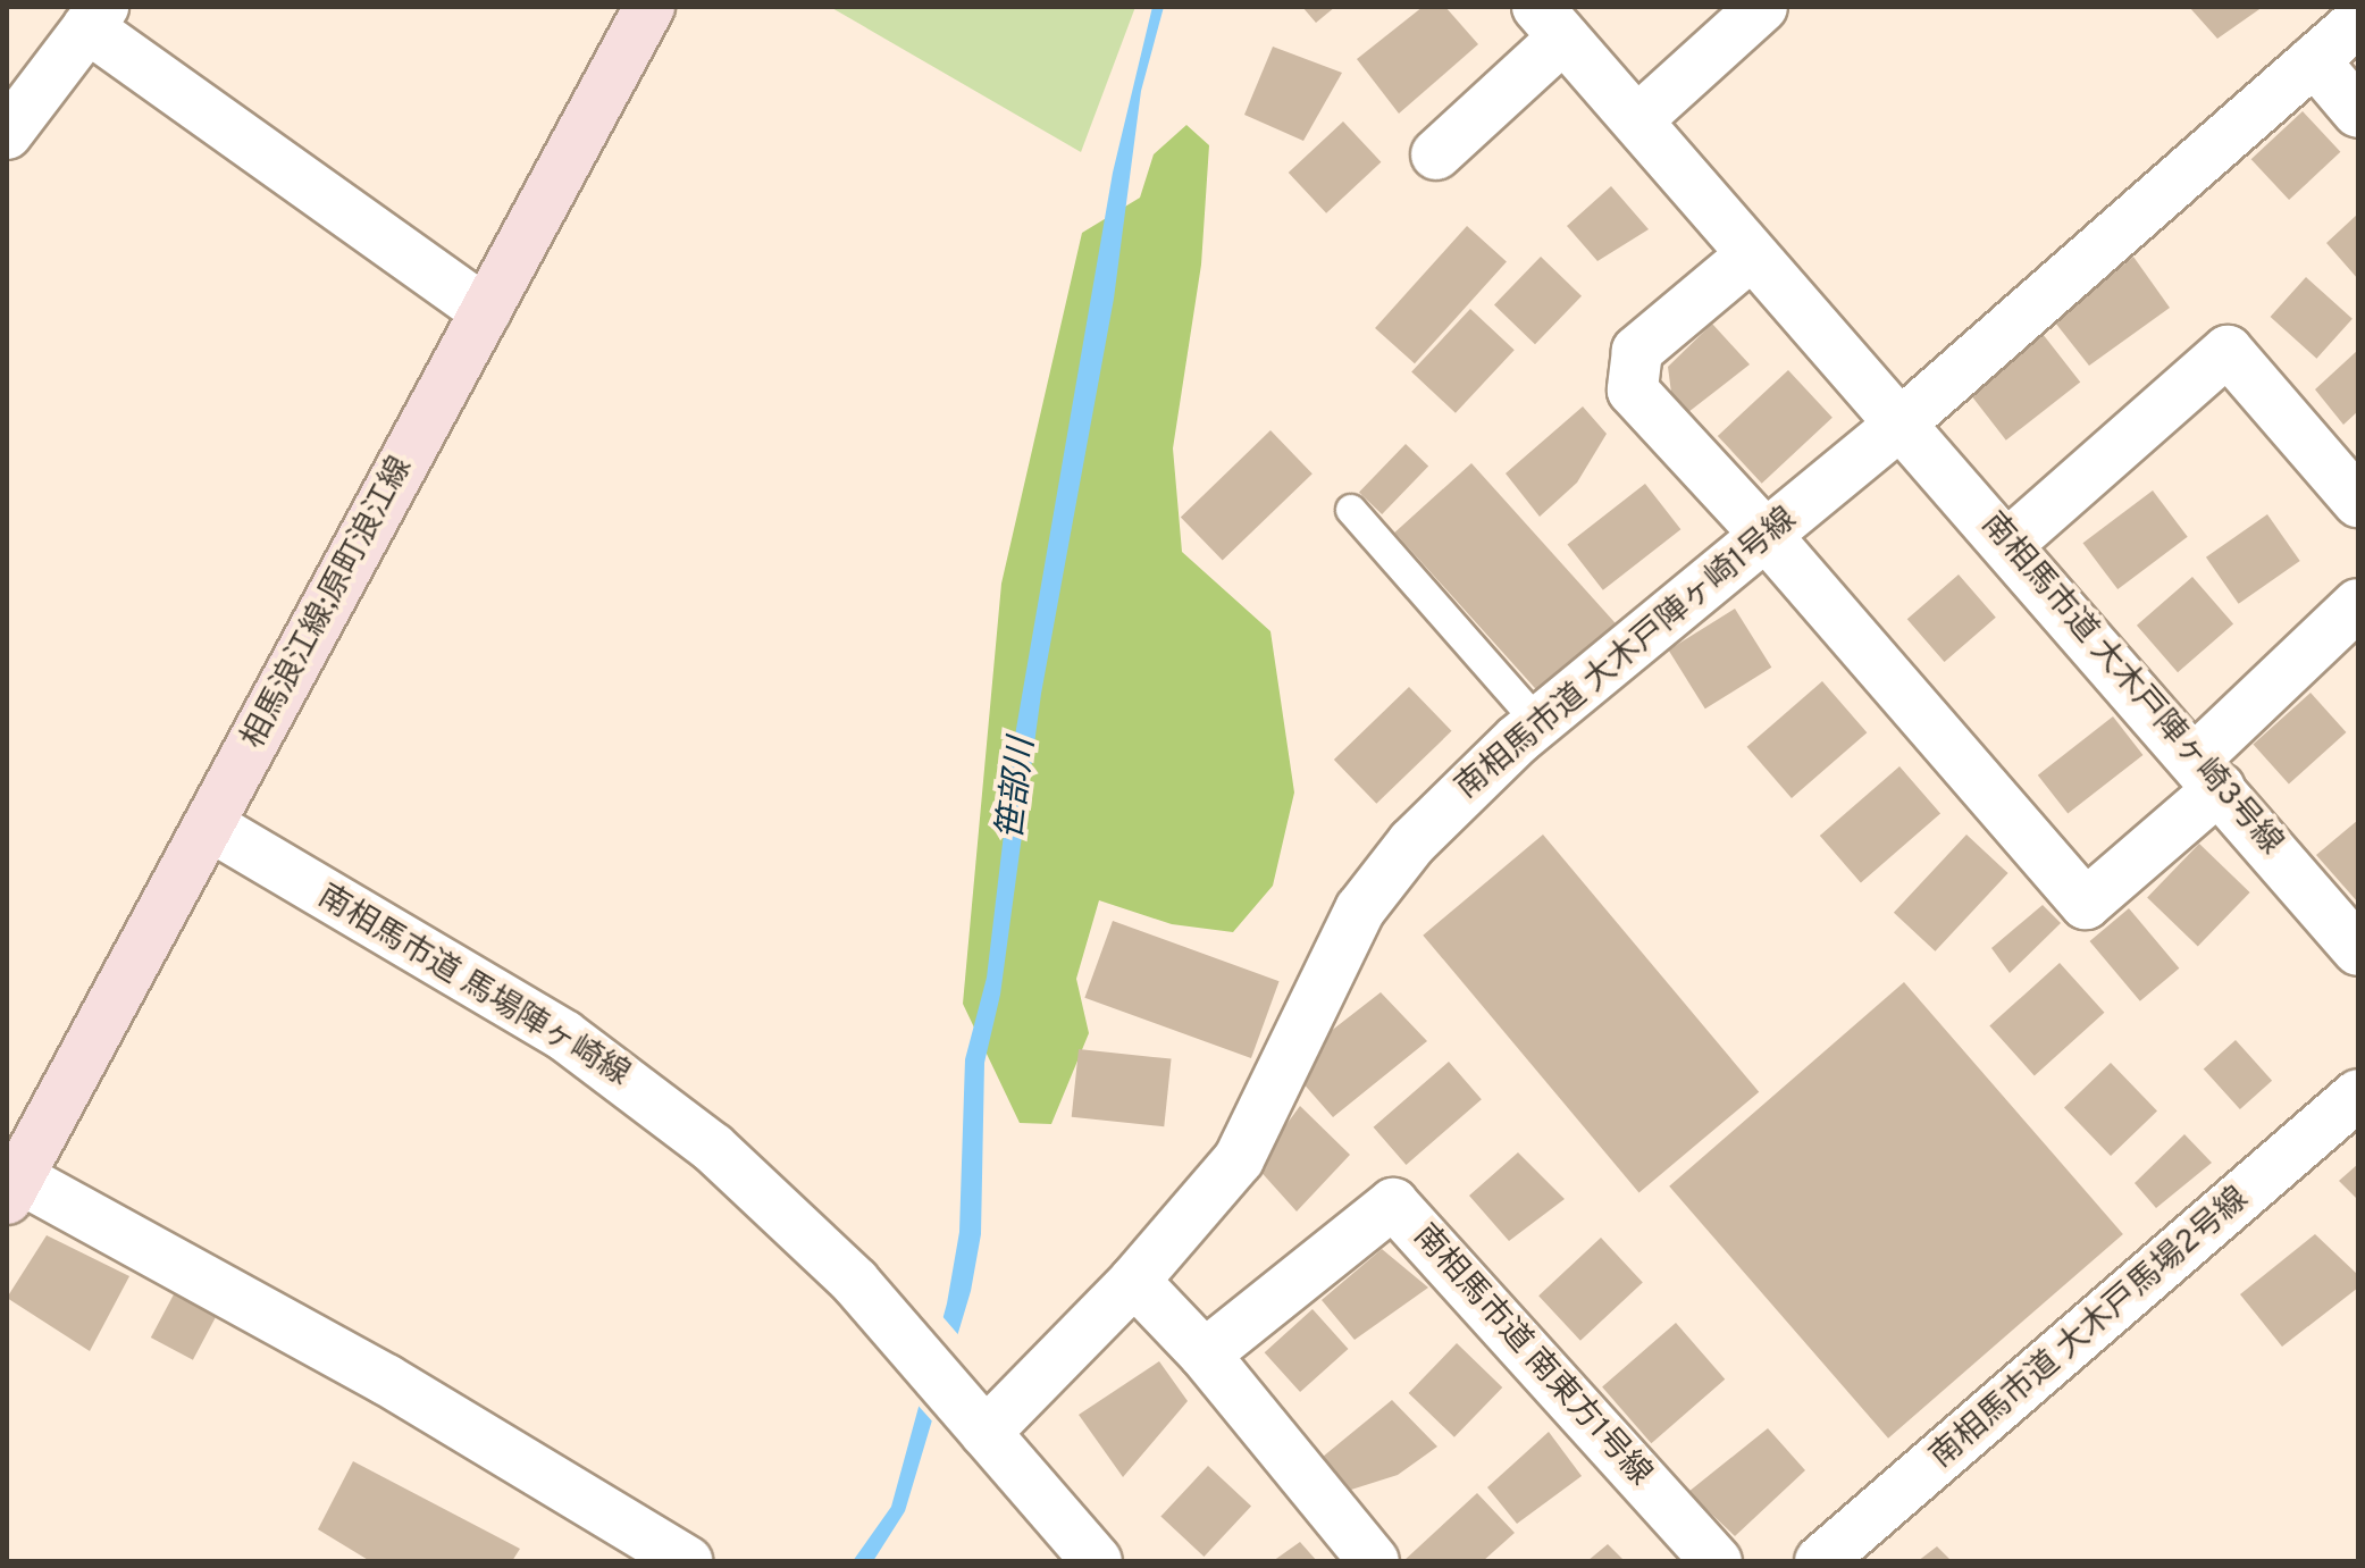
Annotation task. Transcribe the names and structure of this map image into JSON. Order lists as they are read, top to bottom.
{
  "streets": {
    "main road": ["相馬浪江線;原町浪江線"],
    "street": [
      "南相馬市道 大木戸陣ヶ崎1号線",
      "南相馬市道 大木戸陣ヶ崎3号線",
      "南相馬市道 馬場陣ヶ崎線",
      "南相馬市道 大木戸馬場2号線",
      "南相馬市道 南東方1号線"
    ]
  },
  "crossings": [
    ["相馬浪江線;原町浪江線", "南相馬市道 馬場陣ヶ崎線"],
    ["南相馬市道 大木戸陣ヶ崎1号線", "南相馬市道 大木戸陣ヶ崎3号線"],
    ["南相馬市道 大木戸陣ヶ崎1号線", "南相馬市道 馬場陣ヶ崎線"]
  ],
  "water": ["笹部川"]
}
